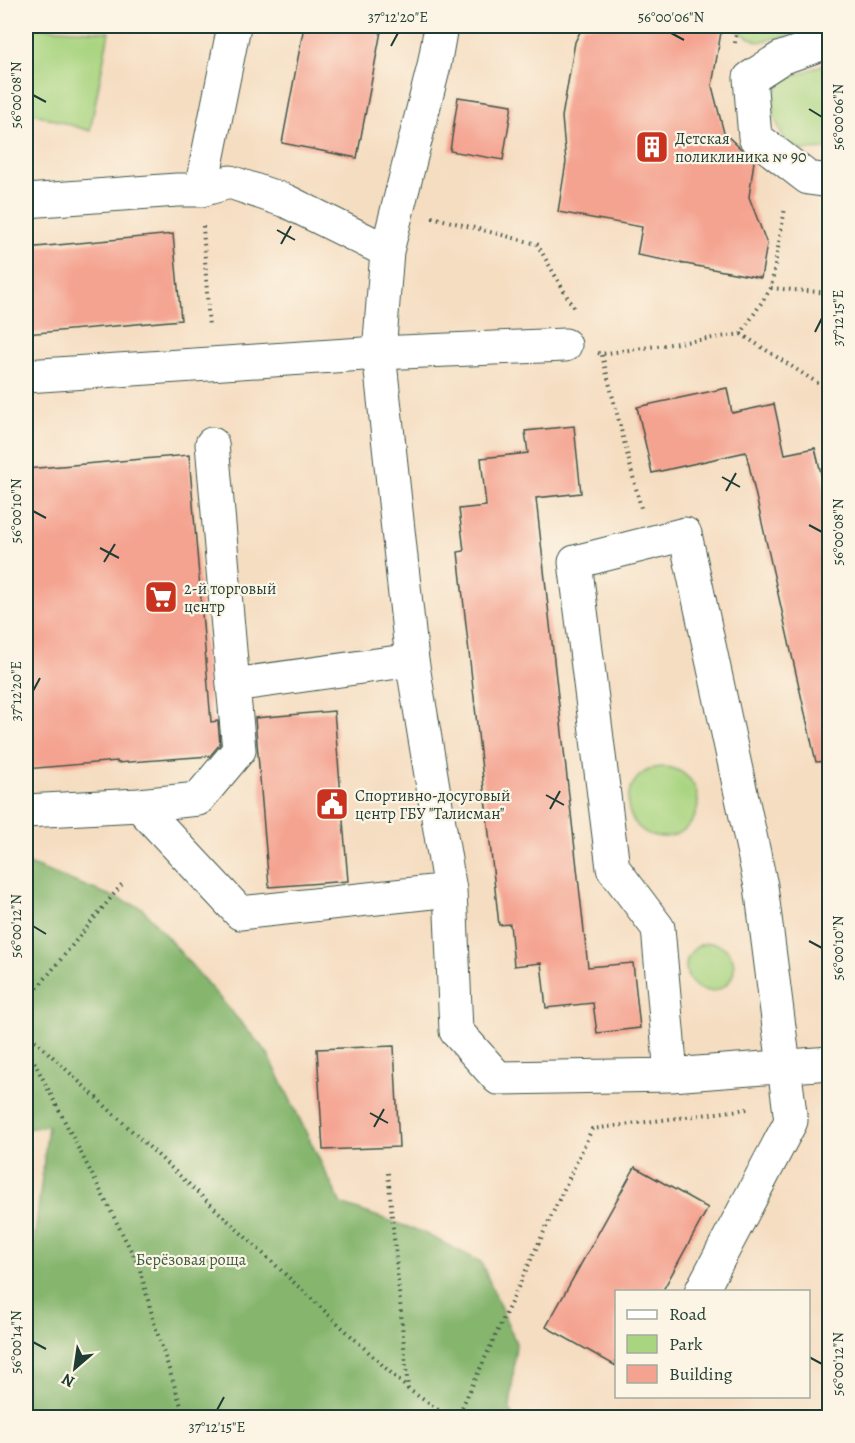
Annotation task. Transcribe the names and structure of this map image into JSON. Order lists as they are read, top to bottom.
{
  "parks": ["Берёзовая роща"],
  "places": {
    "building": ["Детская поликлиника № 90"],
    "supermarket": ["2-й торговый центр"],
    "public building": ["Спортивно-досуговый центр ГБУ \"Талисман\""]
  },
  "legend": ["Road", "Park", "Building"],
  "north": "bottom left",
  "coordinates": [
    "37°12'20\"E",
    "56°00'06\"N",
    "56°00'08\"N",
    "37°12'15\"E",
    "56°00'10\"N",
    "56°00'12\"N",
    "56°00'14\"N"
  ]
}
